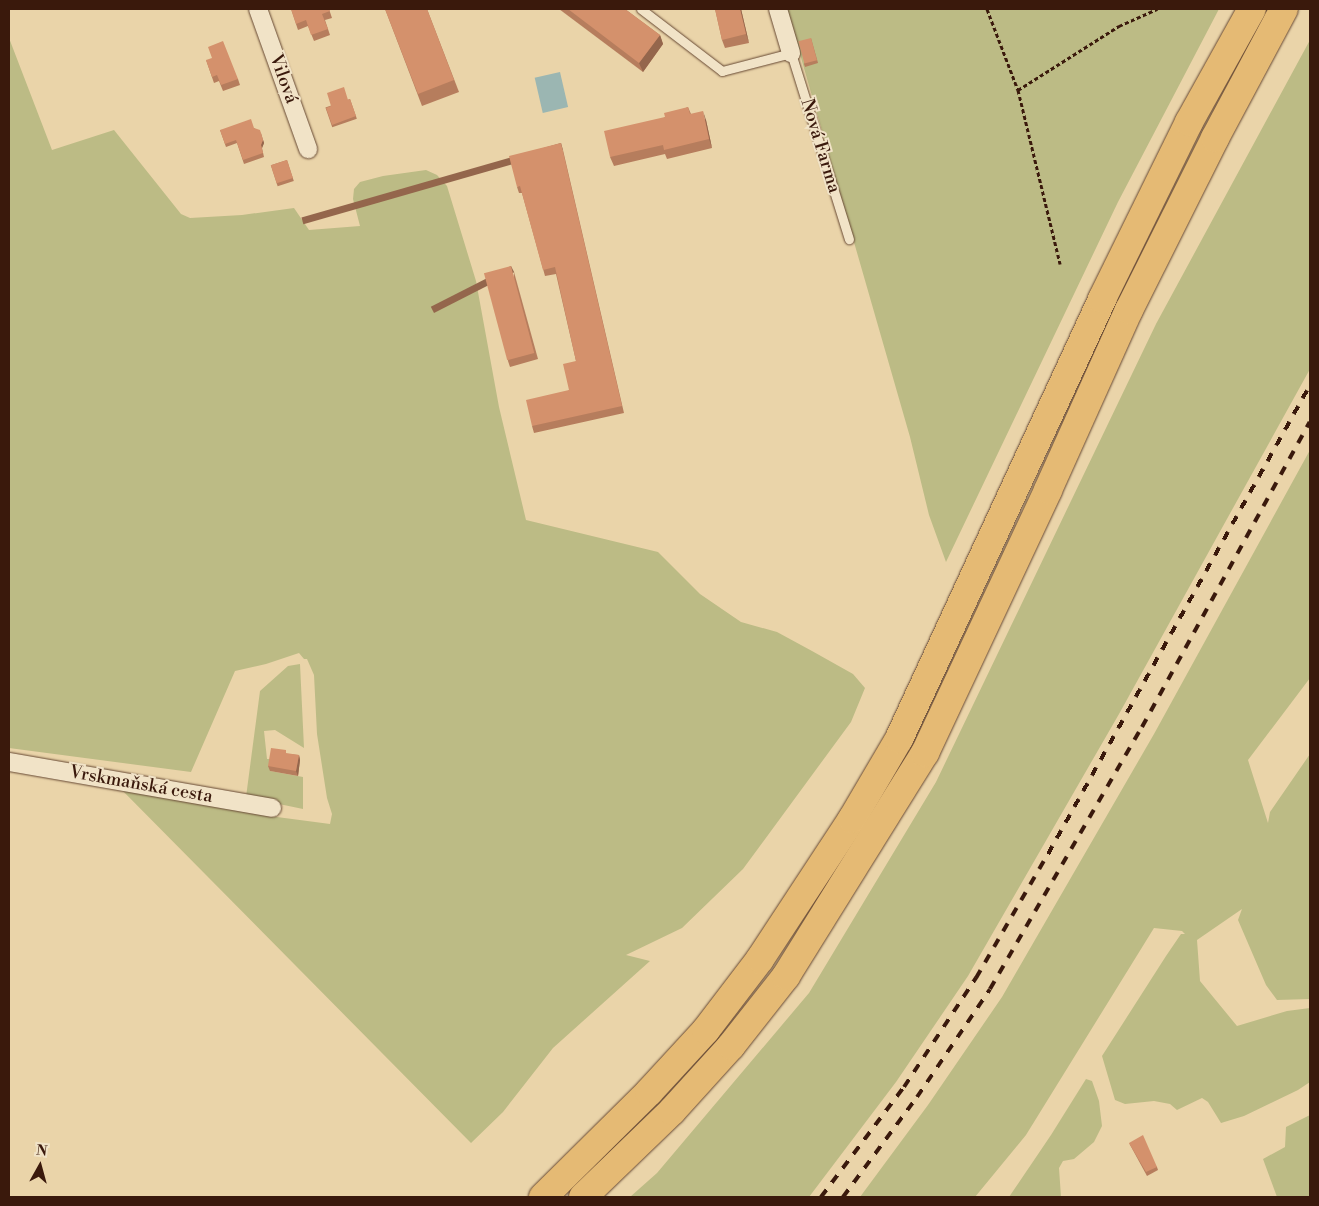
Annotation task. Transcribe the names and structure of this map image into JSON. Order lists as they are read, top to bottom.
{
  "streets": {
    "street": ["Vilová", "Nová Farma", "Vrskmaňská cesta"]
  },
  "north": "top"
}
